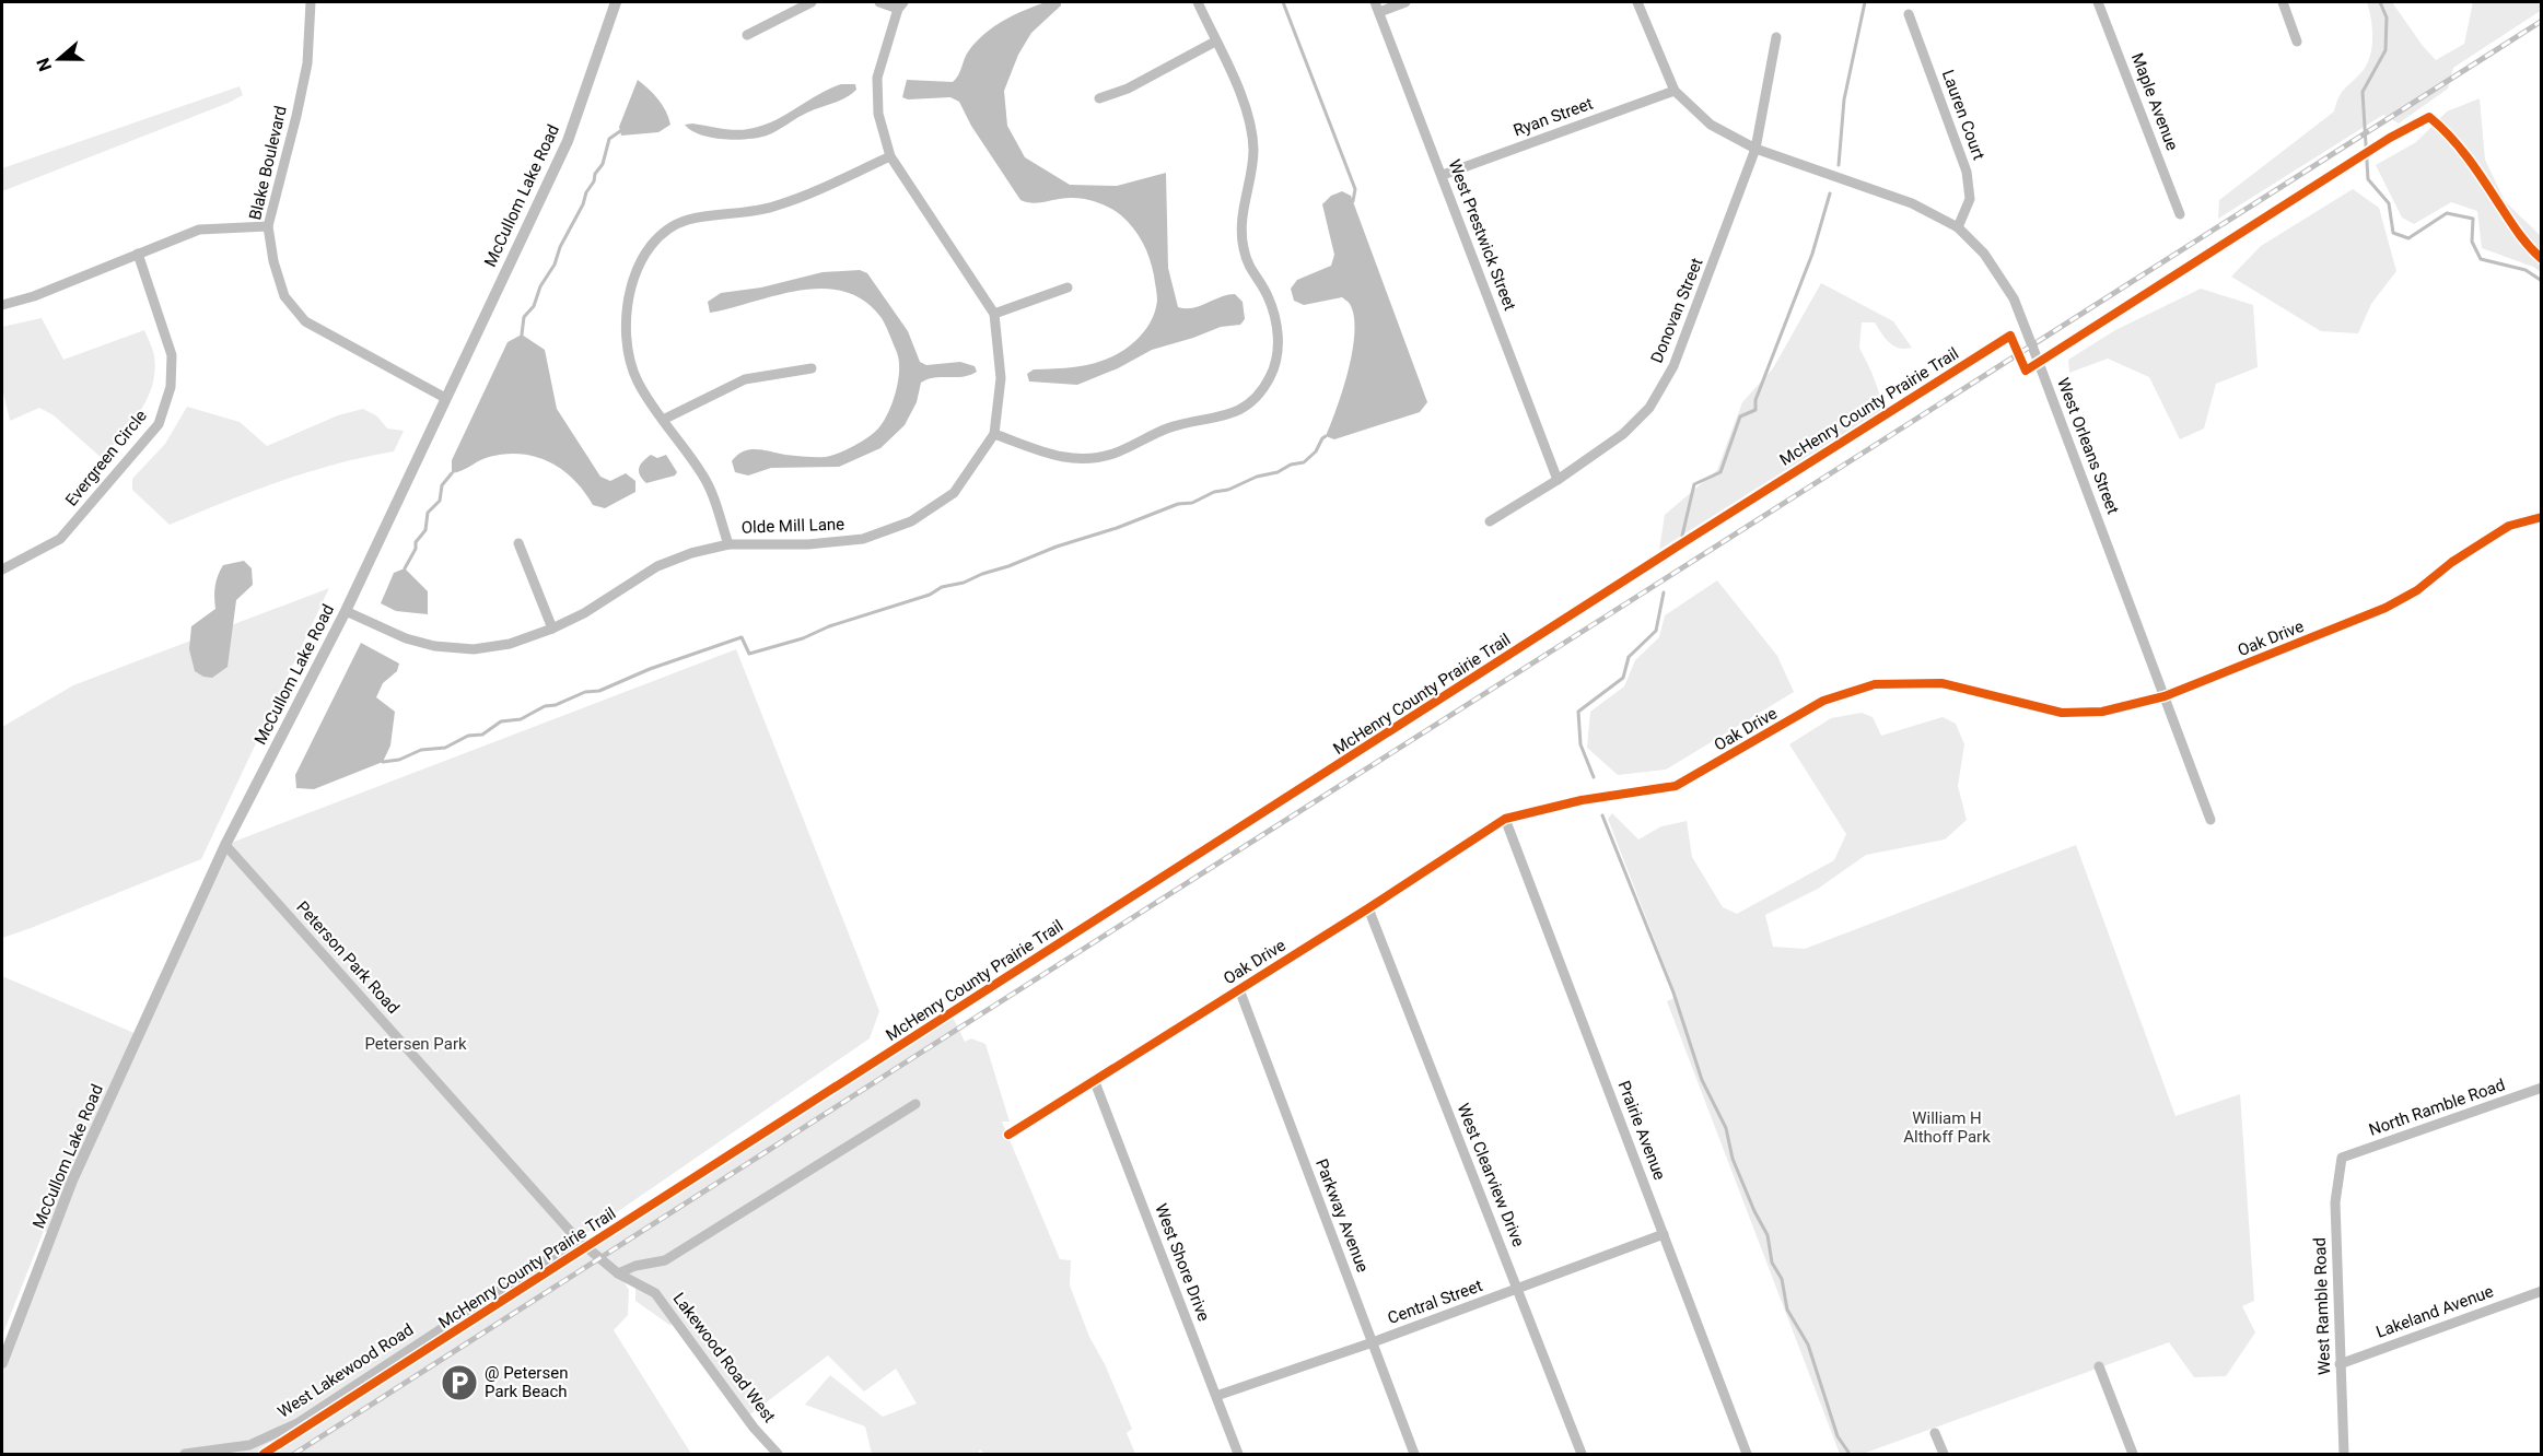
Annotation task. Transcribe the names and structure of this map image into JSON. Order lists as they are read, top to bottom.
{
  "streets": {
    "street": [
      "Maple Avenue",
      "Lauren Court",
      "Ryan Street",
      "Blake Boulevard",
      "McCullom Lake Road",
      "West Prestwick Street",
      "Donovan Street",
      "West Orleans Street",
      "Evergreen Circle",
      "Olde Mill Lane",
      "Oak Drive",
      "Peterson Park Road",
      "North Ramble Road",
      "Prairie Avenue",
      "West Clearview Drive",
      "Parkway Avenue",
      "West Shore Drive",
      "Central Street",
      "West Ramble Road",
      "Lakeland Avenue",
      "Lakewood Road West",
      "West Lakewood Road"
    ],
    "cycle path": ["McHenry County Prairie Trail"]
  },
  "crossings": [
    ["Lauren Court", "West Orleans Street"],
    ["Ryan Street", "West Prestwick Street"],
    ["Ryan Street", "West Orleans Street"],
    ["Blake Boulevard", "McCullom Lake Road"],
    ["McCullom Lake Road", "Olde Mill Lane"],
    ["McCullom Lake Road", "Peterson Park Road"],
    ["West Prestwick Street", "Donovan Street"],
    ["Donovan Street", "West Orleans Street"],
    ["West Orleans Street", "Oak Drive"],
    ["Oak Drive", "Prairie Avenue"],
    ["Oak Drive", "West Clearview Drive"],
    ["Oak Drive", "Parkway Avenue"],
    ["Oak Drive", "West Shore Drive"],
    ["Peterson Park Road", "Lakewood Road West"],
    ["Peterson Park Road", "West Lakewood Road"],
    ["North Ramble Road", "West Ramble Road"],
    ["Prairie Avenue", "Central Street"],
    ["West Clearview Drive", "Central Street"],
    ["Parkway Avenue", "Central Street"],
    ["West Shore Drive", "Central Street"],
    ["West Ramble Road", "Lakeland Avenue"],
    ["Lakewood Road West", "West Lakewood Road"]
  ],
  "parks": ["Petersen Park", "William H Althoff Park"],
  "places": {
    "parking": ["@ Petersen Park Beach"]
  },
  "north": "left"
}
